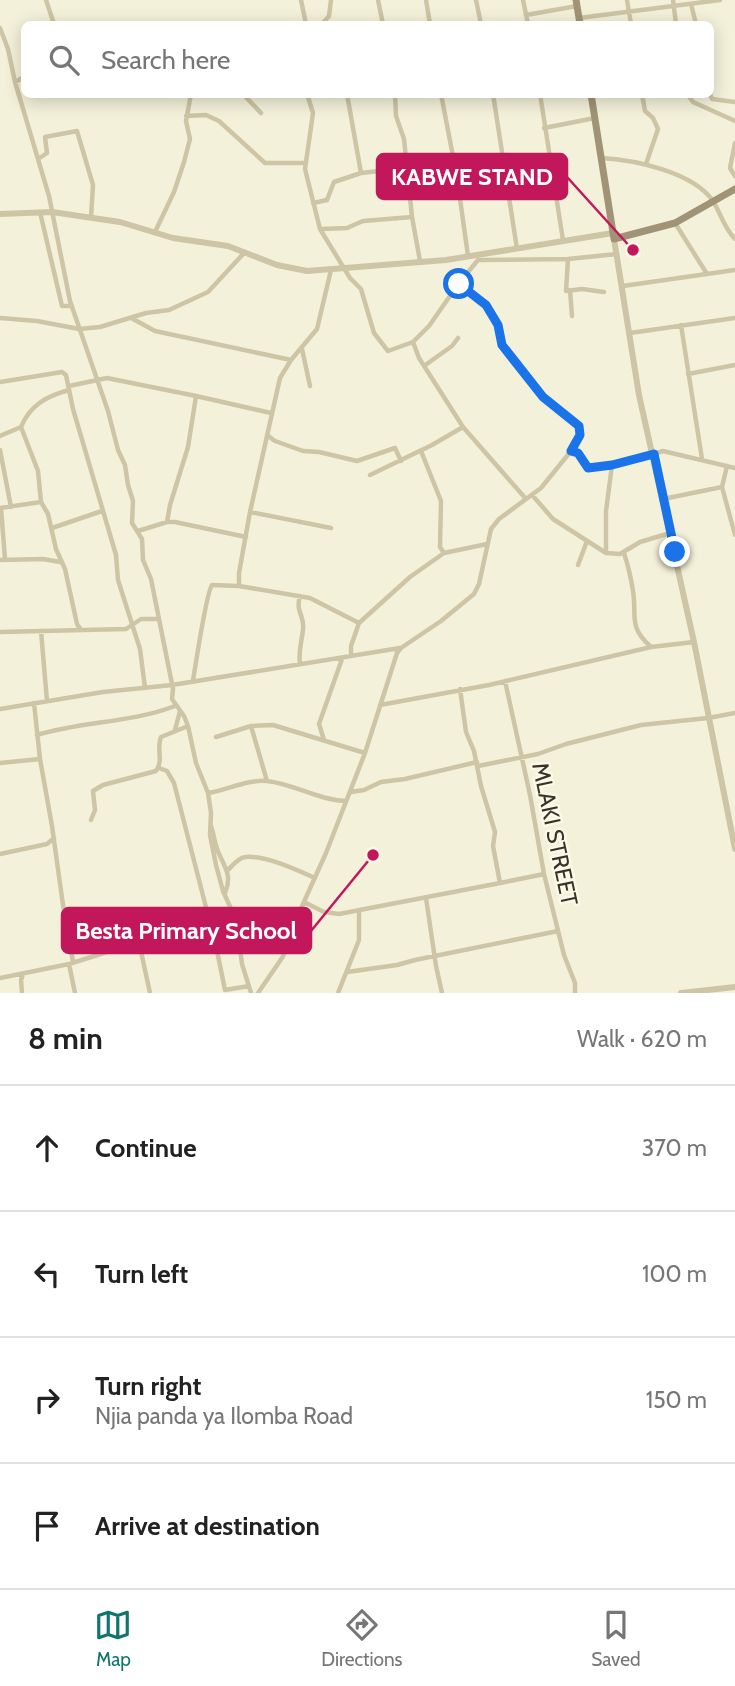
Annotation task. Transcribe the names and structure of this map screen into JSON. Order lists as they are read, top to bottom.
{
  "streets": {
    "street": ["MLAKI STREET"]
  },
  "places": ["KABWE STAND", "Besta Primary School"],
  "page": {
    "search": "Search here",
    "heading": ["8 min", "Walk · 620 m"],
    "list": [
      ["Continue", "370 m"],
      ["Turn left", "100 m"],
      ["Turn right", "Njia panda ya Ilomba Road", "150 m"],
      "Arrive at destination"
    ],
    "nav": ["Map", "Directions", "Saved"]
  }
}
